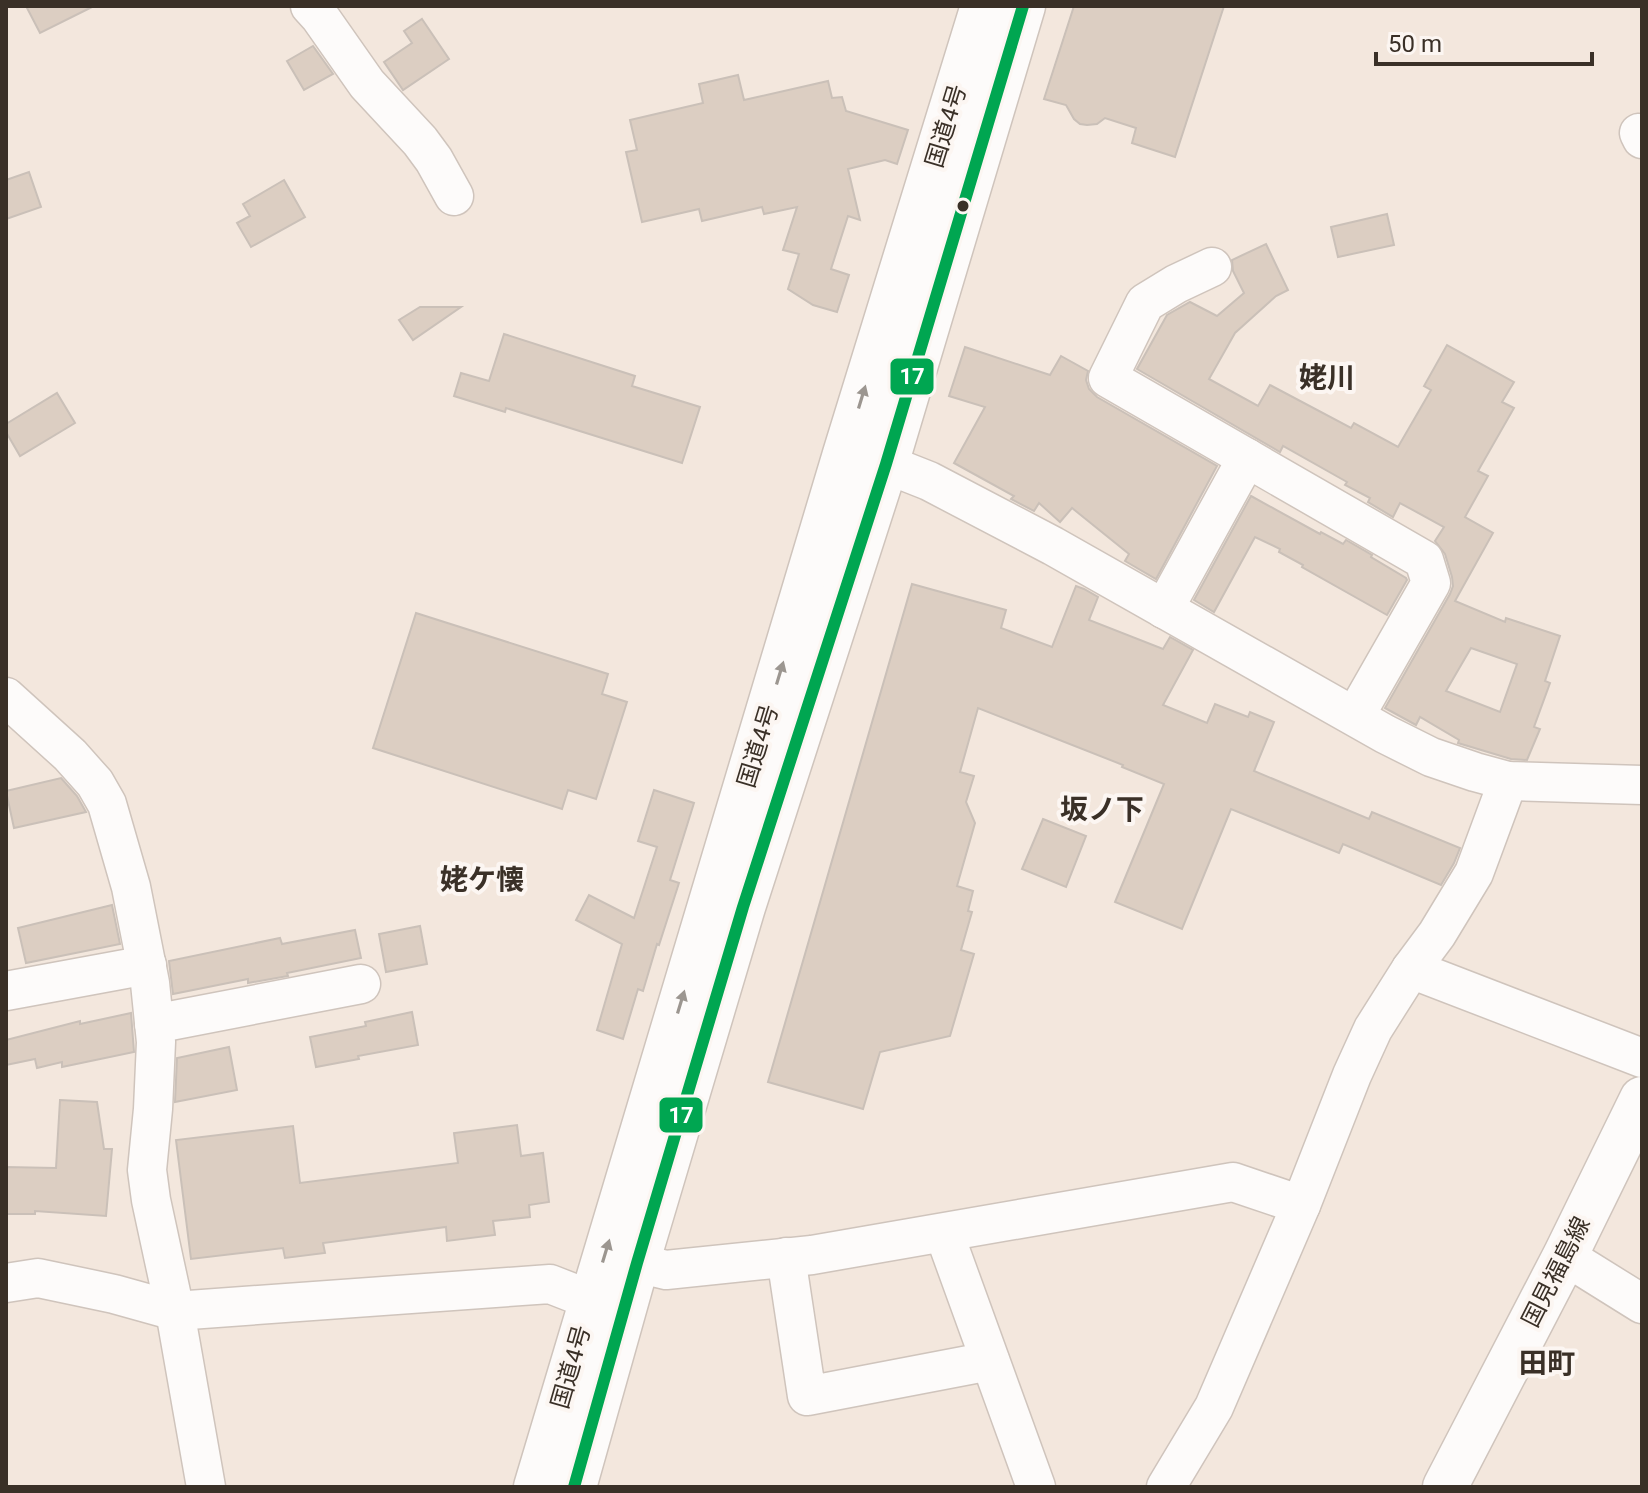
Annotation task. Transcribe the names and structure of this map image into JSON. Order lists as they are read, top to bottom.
{
  "streets": {
    "main road": ["国道4号", "国見福島線"]
  },
  "districts": [
    "姥川",
    "坂ノ下",
    "姥ケ懐",
    "田町"
  ],
  "lines": ["transit line 17"],
  "scale_bar": "50 m"
}
